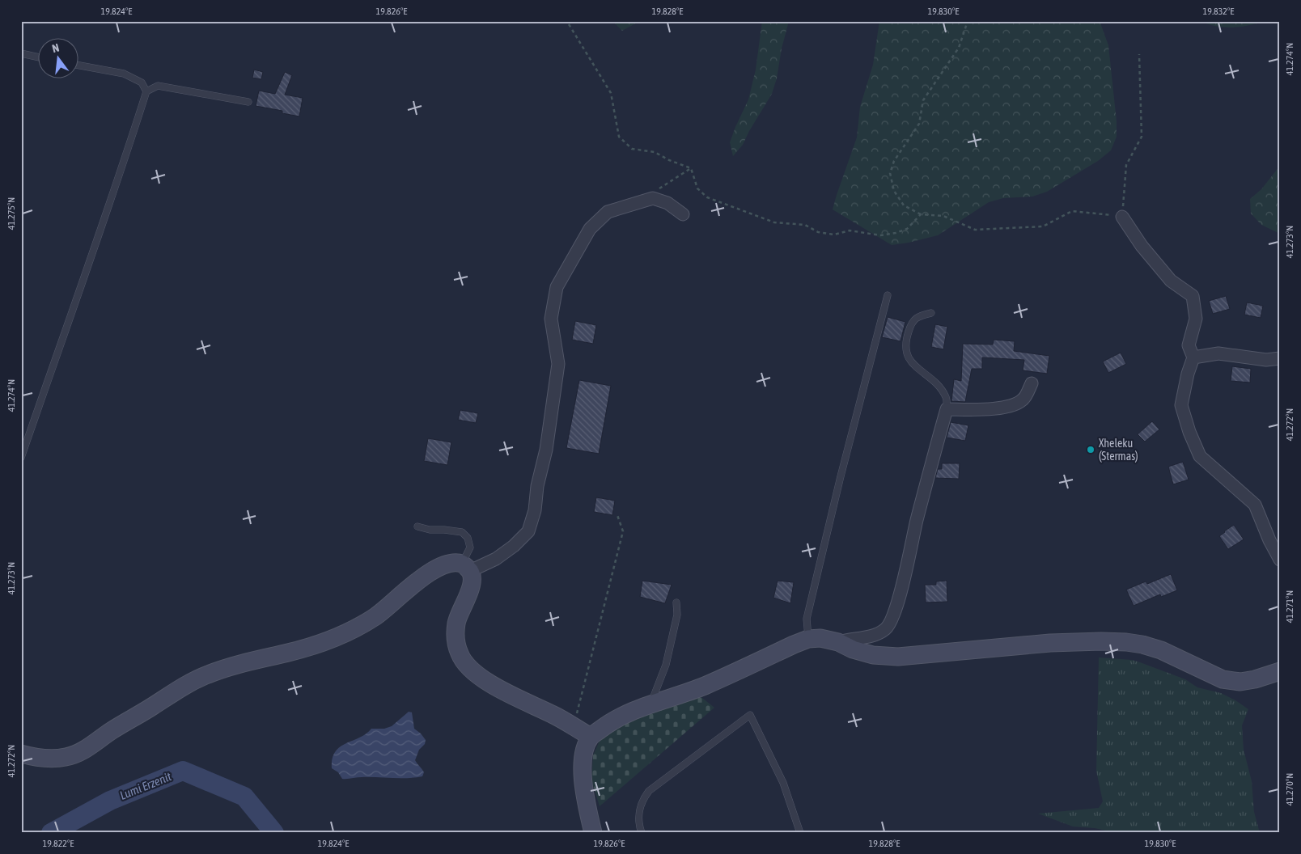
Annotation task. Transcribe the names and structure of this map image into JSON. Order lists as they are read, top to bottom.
{
  "water": ["Lumi Erzenit"],
  "places": ["Xheleku (Stermas)"],
  "north": "top",
  "coordinates": [
    "19.824°E",
    "19.826°E",
    "19.828°E",
    "19.830°E",
    "19.832°E",
    "41.274°N",
    "41.275°N",
    "41.273°N",
    "41.272°N",
    "41.271°N",
    "41.270°N",
    "19.822°E"
  ]
}
